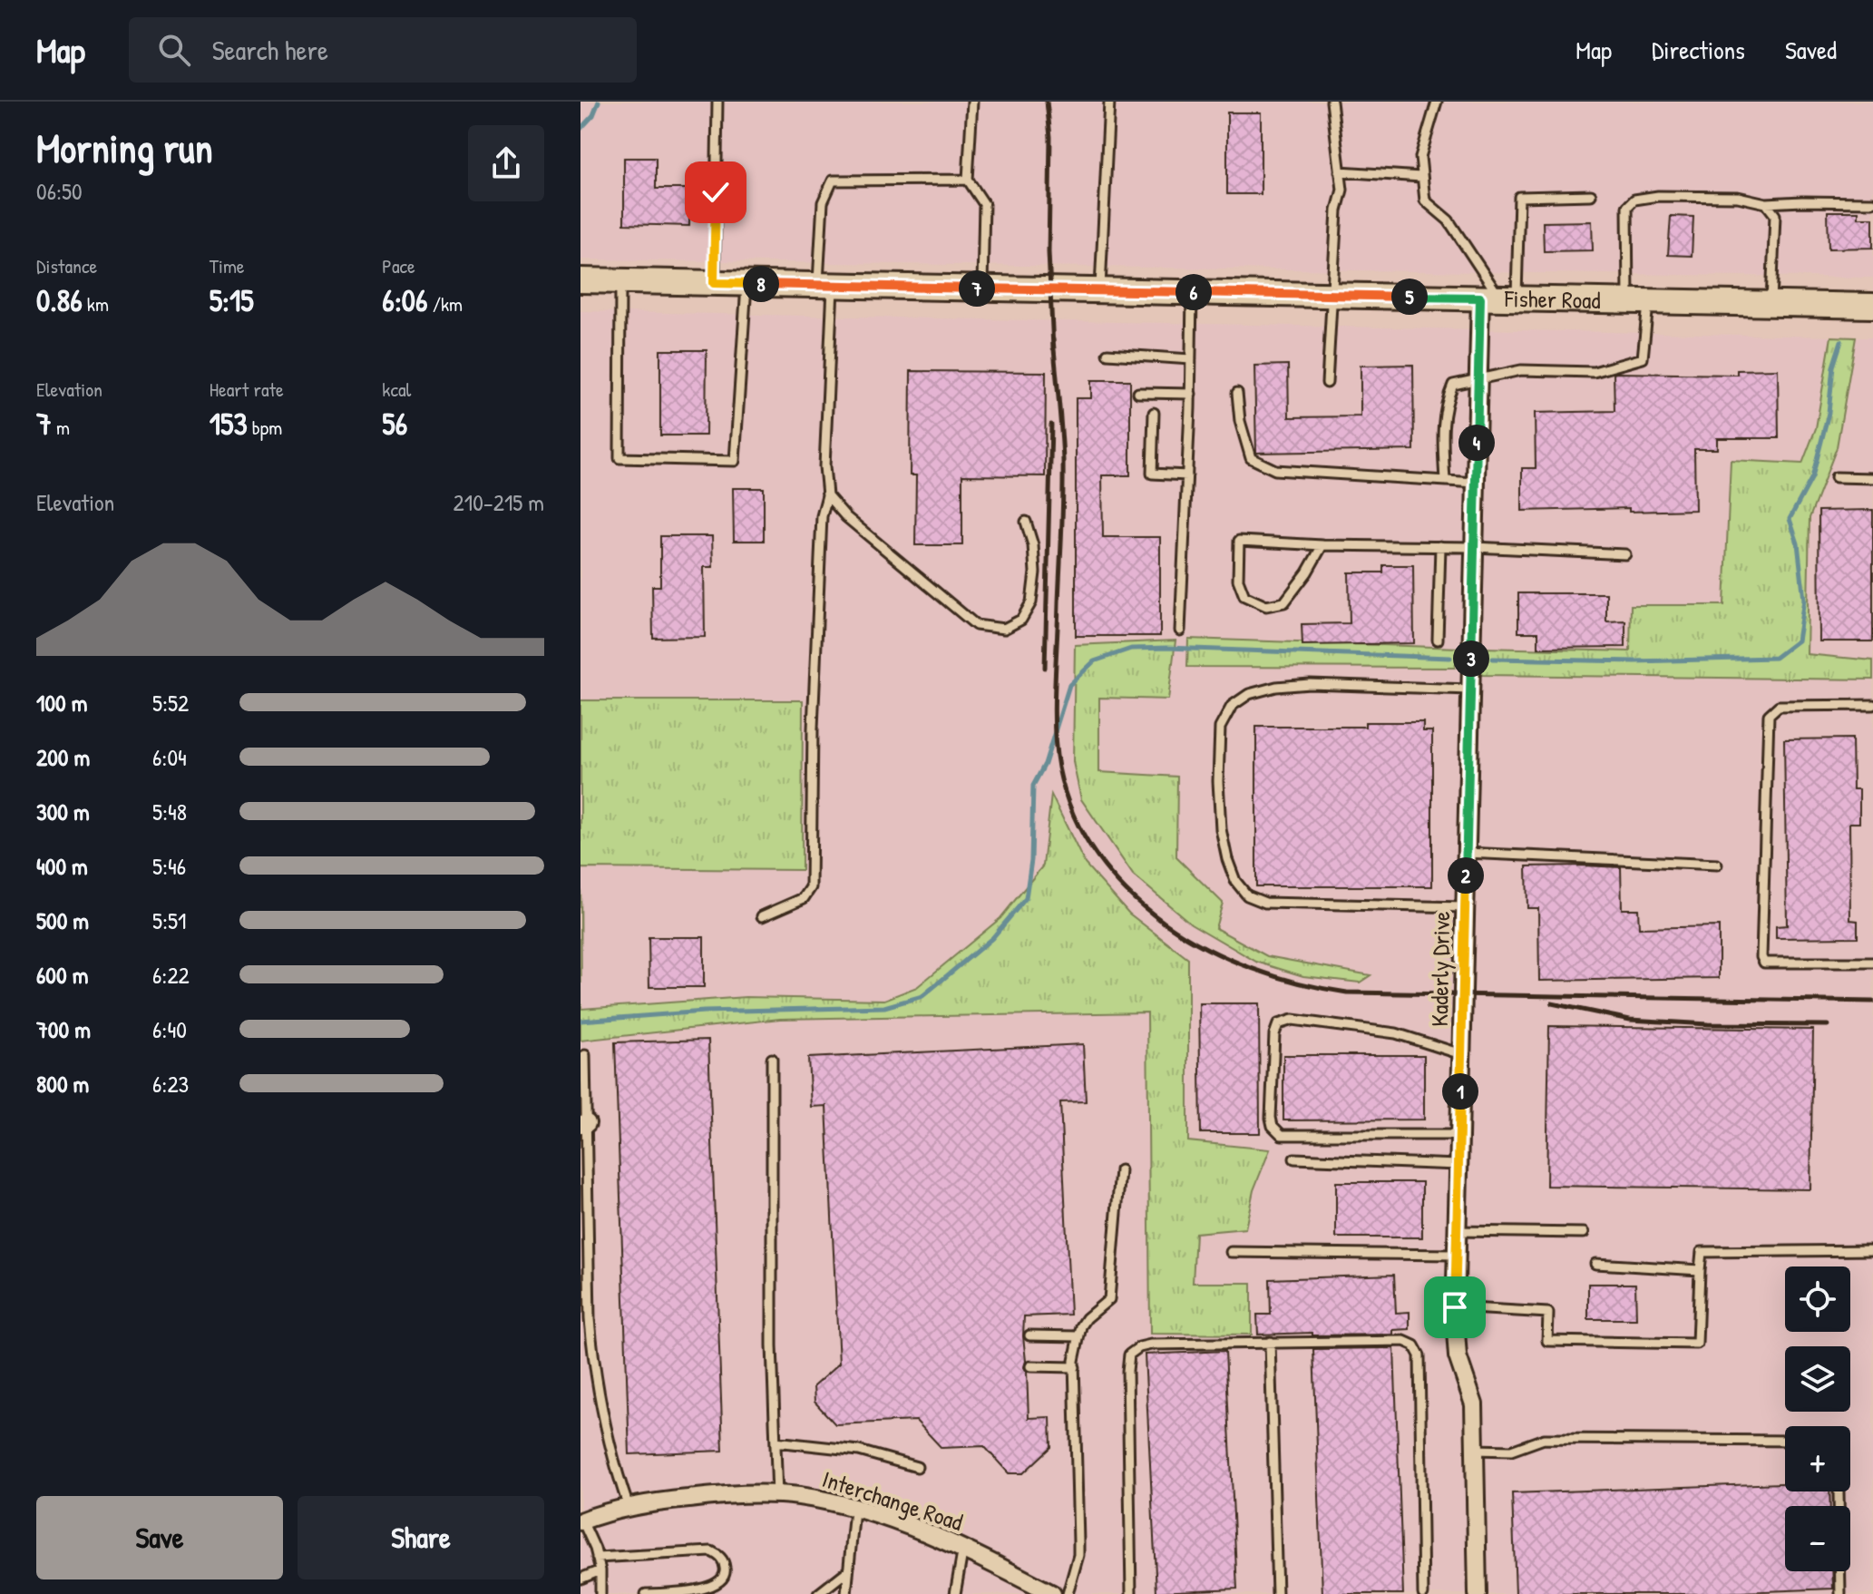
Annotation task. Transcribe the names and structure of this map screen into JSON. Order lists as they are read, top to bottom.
{
  "streets": {
    "main road": ["Fisher Road"],
    "street": ["Kaderly Drive", "Interchange Road"]
  },
  "crossings": [
    ["Fisher Road", "Kaderly Drive"]
  ],
  "page": {
    "header": "Map",
    "search": "Search here",
    "nav": ["Map", "Directions", "Saved"],
    "heading": ["Morning run", "06:50"],
    "stats": [
      ["Distance", "0.86 km"],
      ["Time", "5:15"],
      ["Pace", "6:06 /km"],
      ["Elevation", "7 m"],
      ["Heart rate", "153 bpm"],
      ["kcal", "56"]
    ],
    "pins": [
      "8",
      "7",
      "6",
      "5",
      "4",
      "3",
      "2",
      "1"
    ],
    "chart": ["Elevation", "210–215 m"],
    "list": [
      {
        "name": "100 m",
        "note": "5:52"
      },
      {
        "name": "200 m",
        "note": "6:04"
      },
      {
        "name": "300 m",
        "note": "5:48"
      },
      {
        "name": "400 m",
        "note": "5:46"
      },
      {
        "name": "500 m",
        "note": "5:51"
      },
      {
        "name": "600 m",
        "note": "6:22"
      },
      {
        "name": "700 m",
        "note": "6:40"
      },
      {
        "name": "800 m",
        "note": "6:23"
      }
    ],
    "map_buttons": ["+", "−"],
    "buttons": ["Save", "Share"]
  }
}
